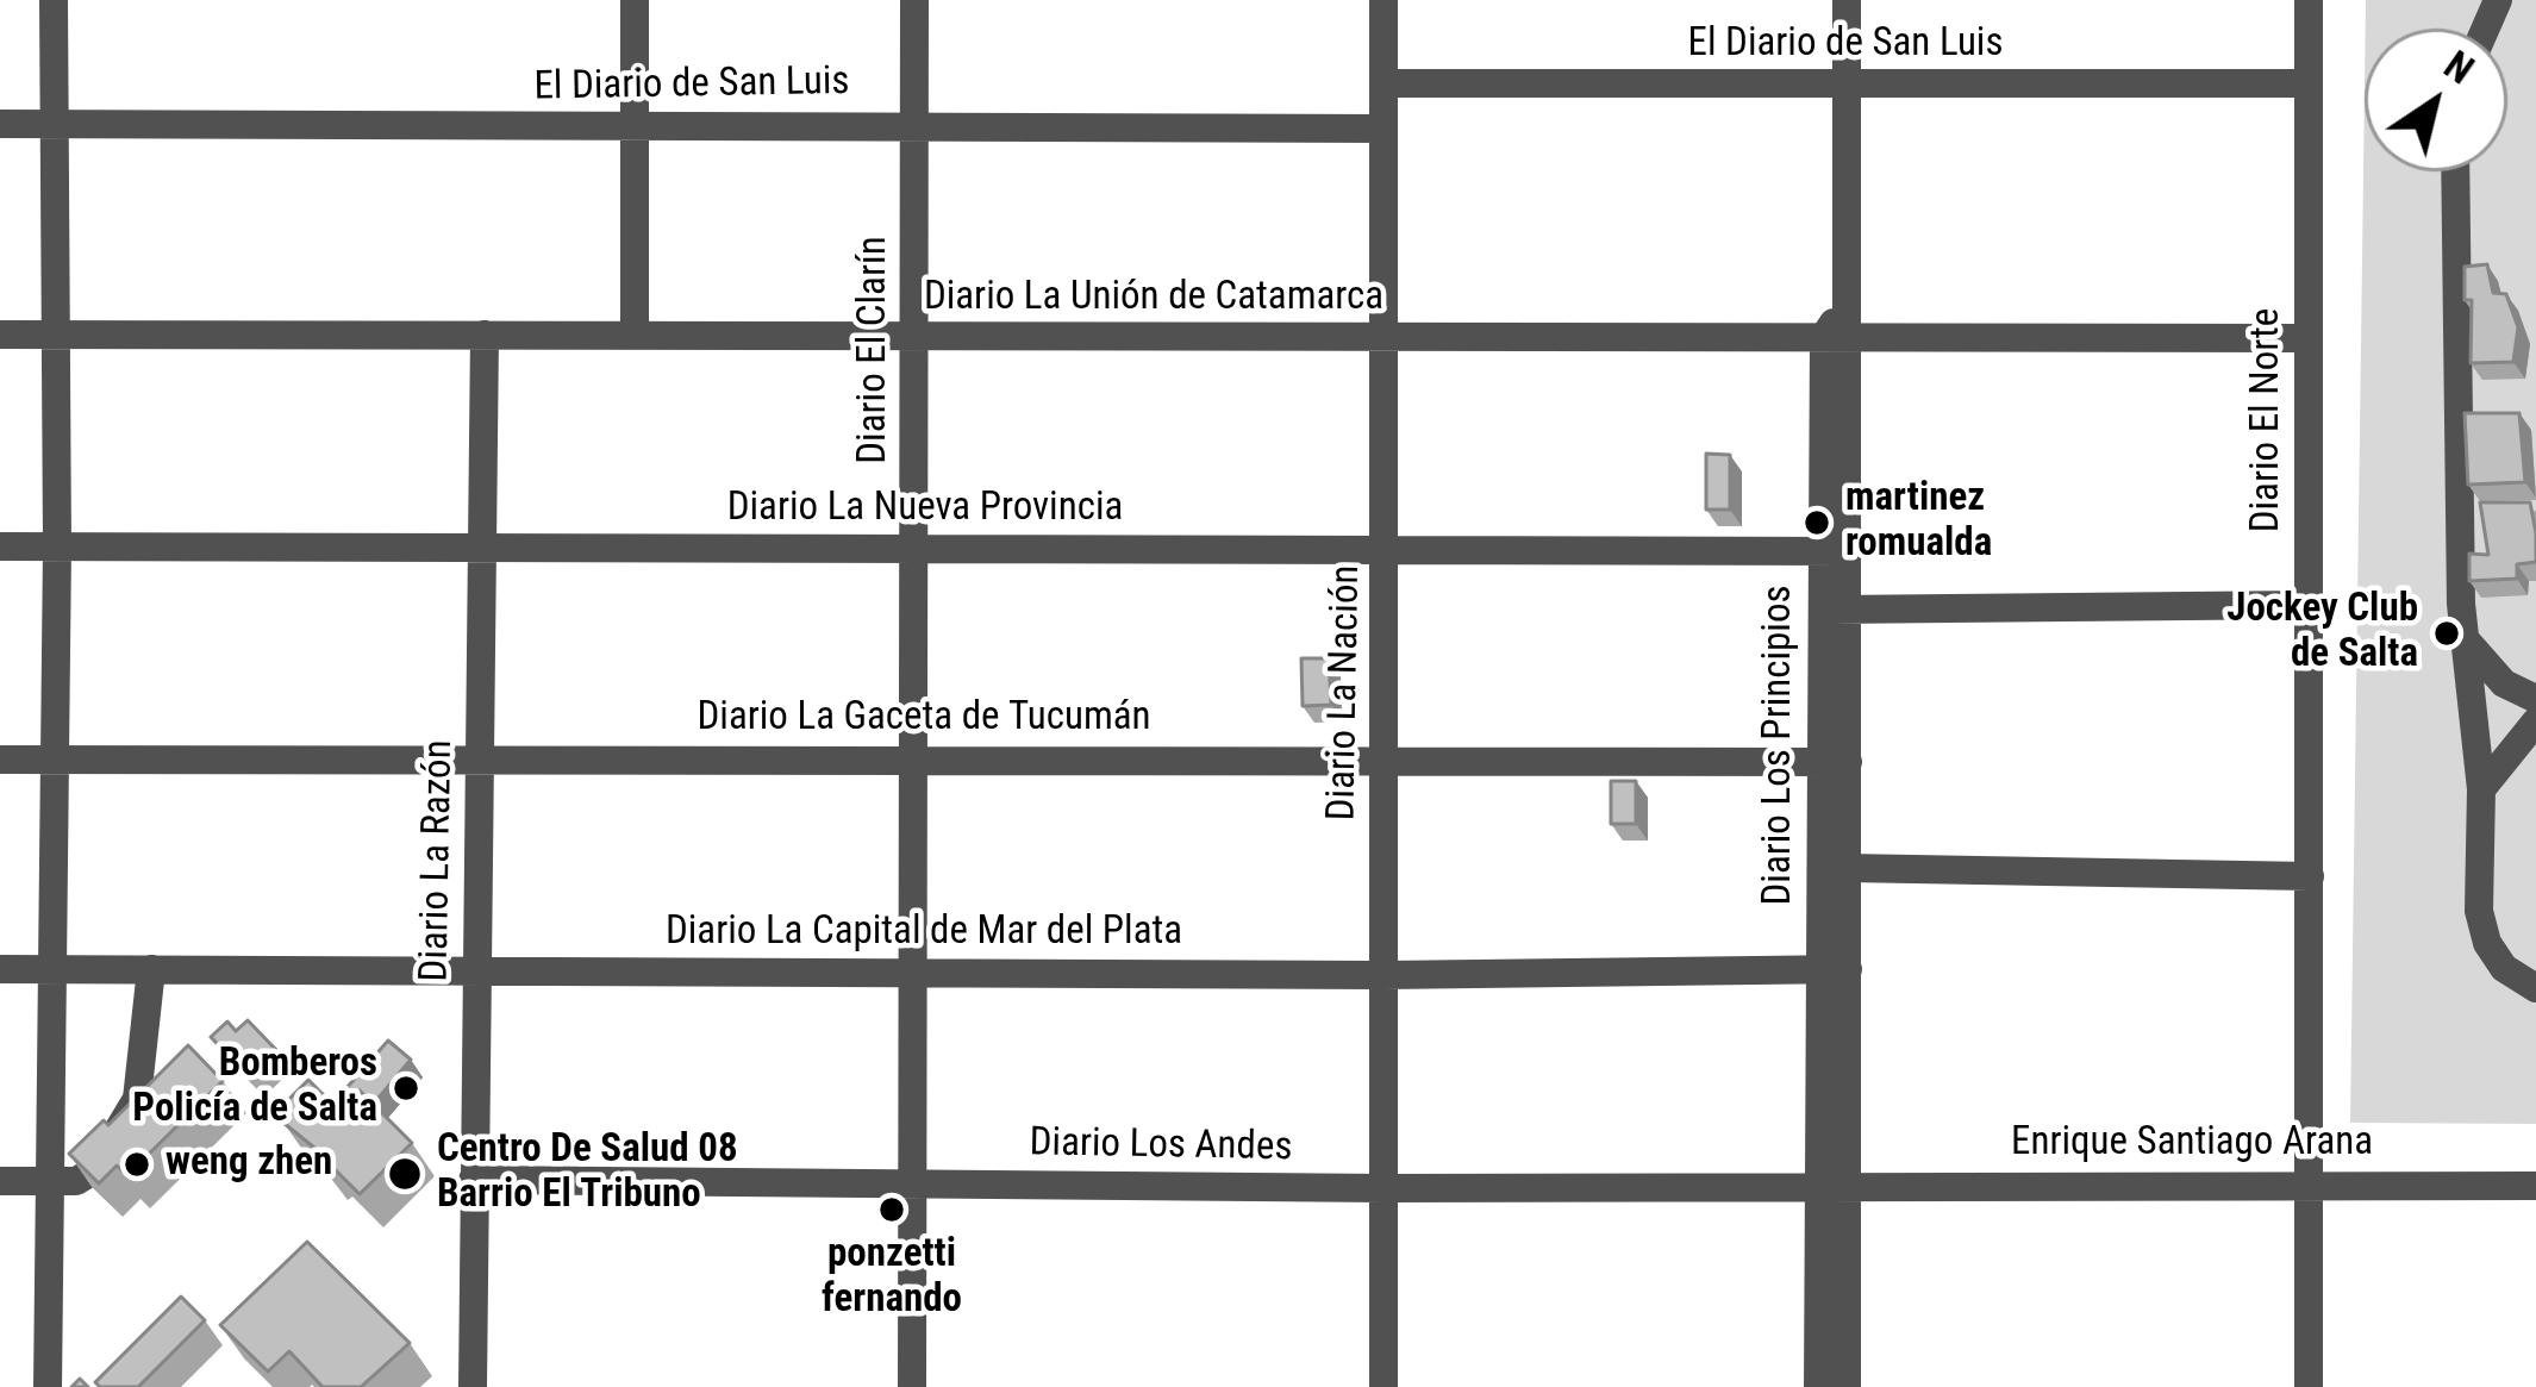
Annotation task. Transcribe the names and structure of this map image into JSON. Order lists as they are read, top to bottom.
{
  "streets": {
    "street": [
      "El Diario de San Luis",
      "Diario La Unión de Catamarca",
      "Diario El Clarín",
      "Diario El Norte",
      "Diario La Nueva Provincia",
      "Diario La Nación",
      "Diario La Gaceta de Tucumán",
      "Diario Los Principios",
      "Diario La Razón",
      "Diario La Capital de Mar del Plata",
      "Enrique Santiago Arana",
      "Diario Los Andes"
    ]
  },
  "crossings": [
    ["El Diario de San Luis", "Diario El Clarín"],
    ["El Diario de San Luis", "Diario El Norte"],
    ["El Diario de San Luis", "Diario La Nación"],
    ["El Diario de San Luis", "Diario Los Principios"],
    ["Diario La Unión de Catamarca", "Diario El Clarín"],
    ["Diario La Unión de Catamarca", "Diario El Norte"],
    ["Diario La Unión de Catamarca", "Diario La Nación"],
    ["Diario La Unión de Catamarca", "Diario Los Principios"],
    ["Diario La Unión de Catamarca", "Diario La Razón"],
    ["Diario El Clarín", "Diario La Nueva Provincia"],
    ["Diario El Clarín", "Diario La Gaceta de Tucumán"],
    ["Diario El Clarín", "Diario La Capital de Mar del Plata"],
    ["Diario El Clarín", "Diario Los Andes"],
    ["Diario El Norte", "Enrique Santiago Arana"],
    ["Diario La Nueva Provincia", "Diario La Nación"],
    ["Diario La Nueva Provincia", "Diario Los Principios"],
    ["Diario La Nueva Provincia", "Diario La Razón"],
    ["Diario La Nación", "Diario La Gaceta de Tucumán"],
    ["Diario La Nación", "Diario La Capital de Mar del Plata"],
    ["Diario La Nación", "Diario Los Andes"],
    ["Diario La Gaceta de Tucumán", "Diario Los Principios"],
    ["Diario La Gaceta de Tucumán", "Diario La Razón"],
    ["Diario Los Principios", "Diario La Capital de Mar del Plata"],
    ["Diario Los Principios", "Enrique Santiago Arana"],
    ["Diario Los Principios", "Diario Los Andes"],
    ["Diario La Razón", "Diario La Capital de Mar del Plata"],
    ["Diario La Razón", "Diario Los Andes"],
    ["Enrique Santiago Arana", "Diario Los Andes"]
  ],
  "places": [
    "martinez romualda",
    "Jockey Club de Salta",
    "Bomberos Policía de Salta",
    "weng zhen",
    "Centro De Salud 08 Barrio El Tribuno",
    "ponzetti fernando"
  ],
  "north": "top right"
}
